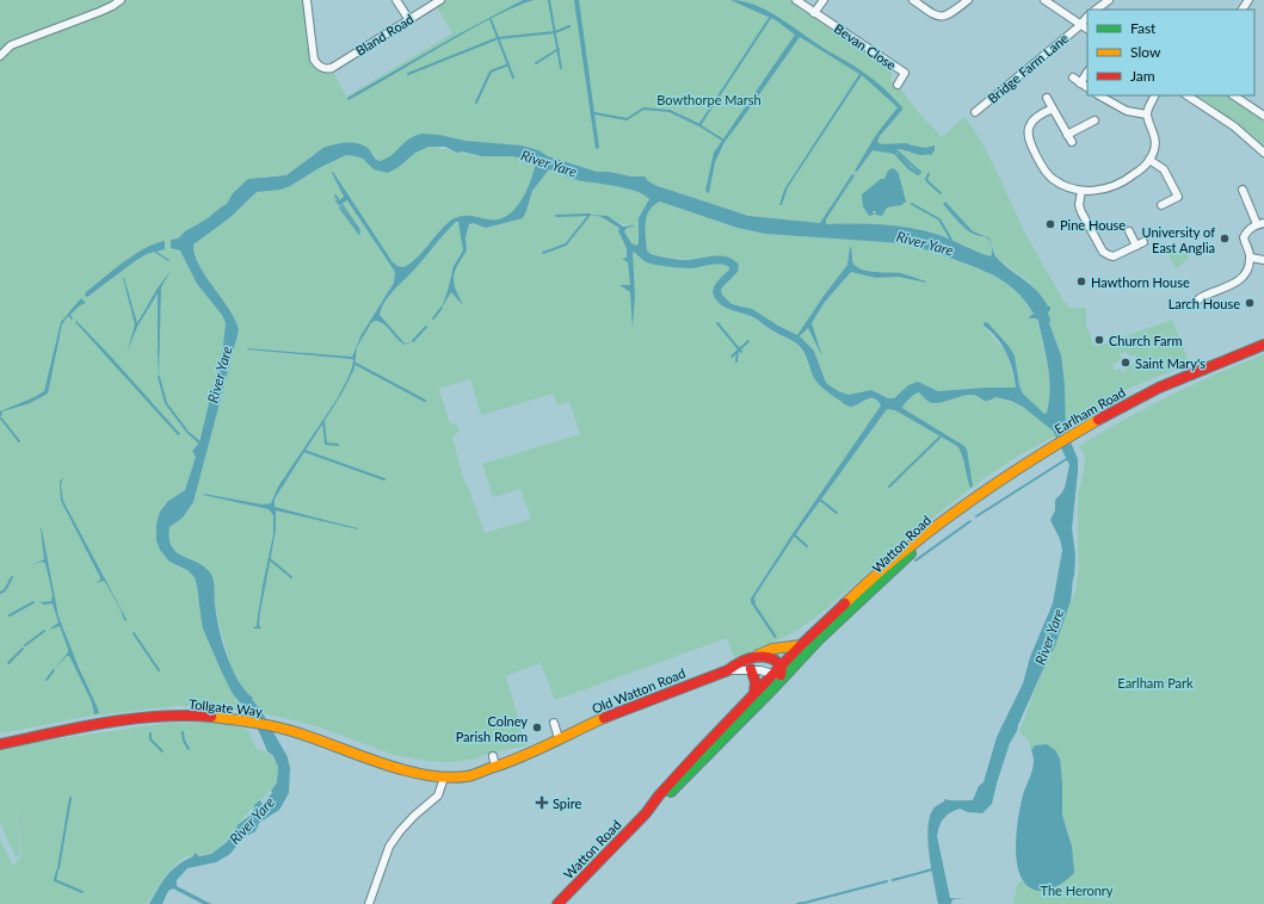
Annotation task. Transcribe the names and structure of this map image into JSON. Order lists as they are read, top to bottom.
{
  "streets": {
    "main road": [
      "Earlham Road",
      "Watton Road",
      "Old Watton Road",
      "Tollgate Way"
    ],
    "street": ["Bland Road", "Bevan Close", "Bridge Farm Lane"]
  },
  "crossings": [
    ["Earlham Road", "Watton Road"],
    ["Watton Road", "Old Watton Road"],
    ["Old Watton Road", "Tollgate Way"]
  ],
  "water": ["River Yare"],
  "parks": ["Bowthorpe Marsh", "Earlham Park", "The Heronry"],
  "places": {
    "other": [
      "Pine House",
      "University of East Anglia",
      "Hawthorn House",
      "Larch House",
      "Church Farm",
      "Saint Mary's",
      "Colney Parish Room"
    ],
    "health": ["Spire"]
  },
  "legend": ["Fast", "Slow", "Jam"]
}
